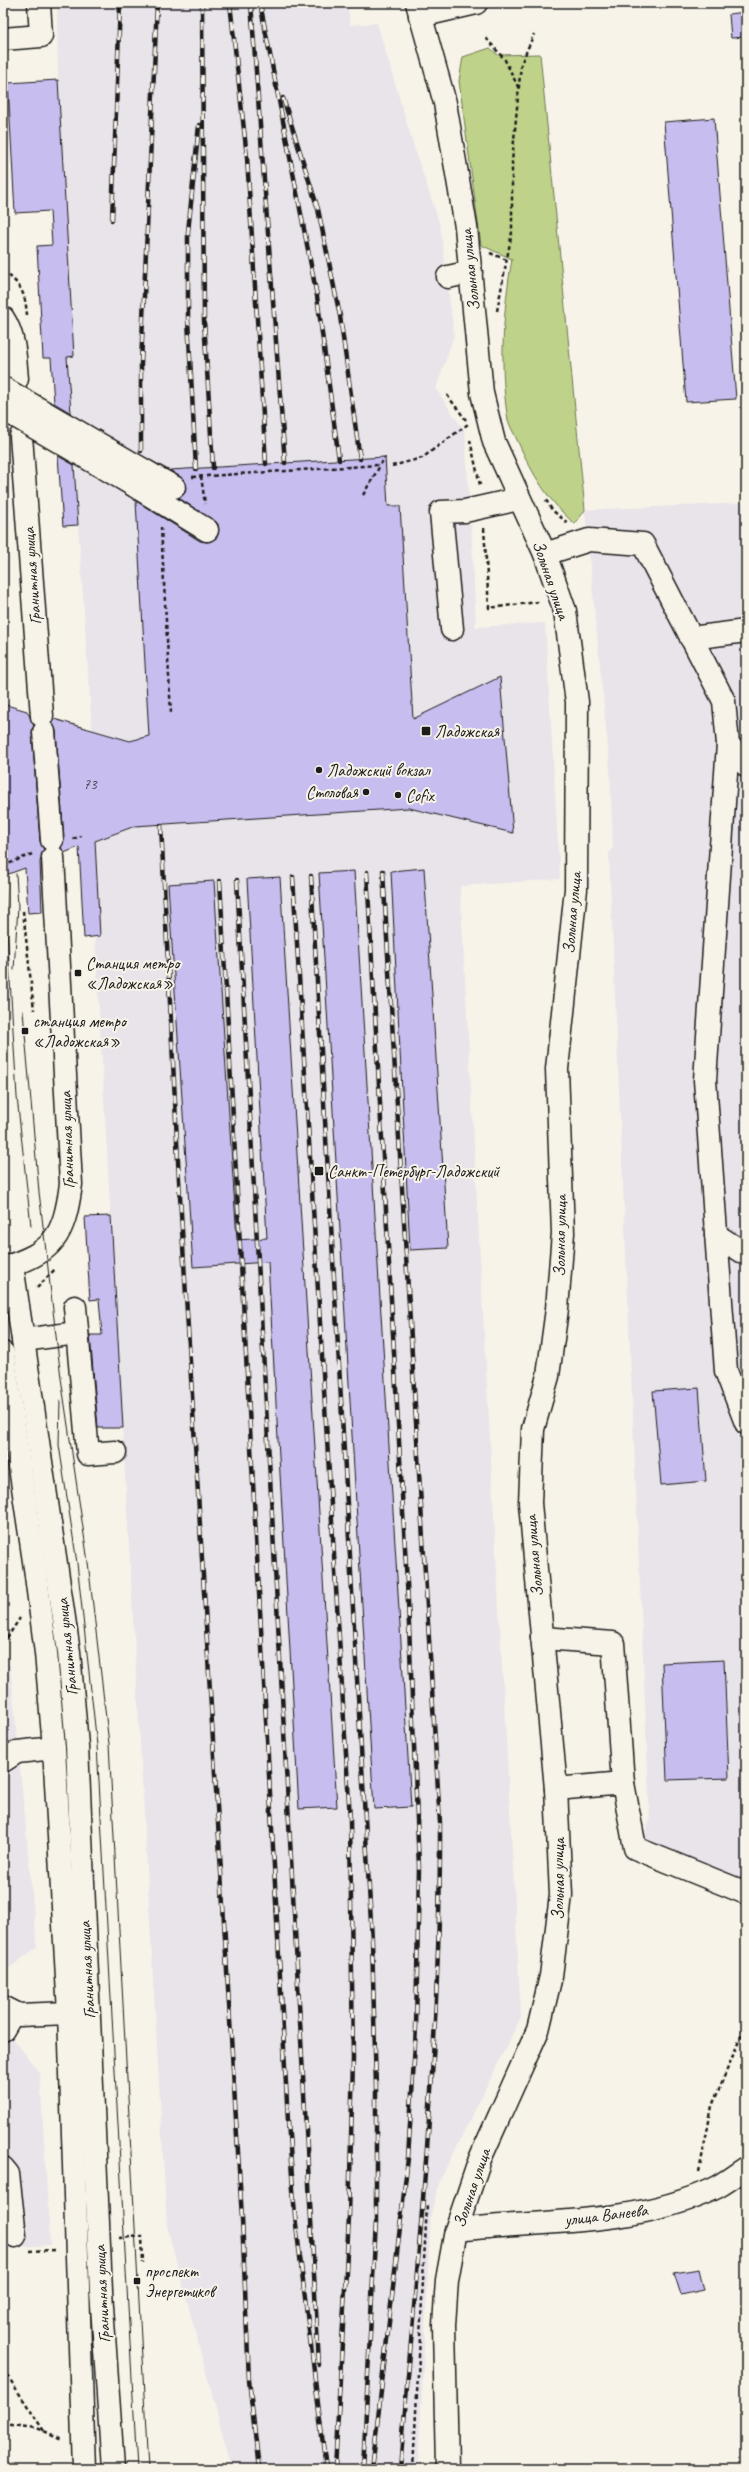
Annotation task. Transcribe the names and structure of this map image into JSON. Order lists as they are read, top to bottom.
{
  "streets": {
    "street": ["Зольная улица", "Гранитная улица", "улица Ванеева"]
  },
  "crossings": [
    ["Зольная улица", "улица Ванеева"]
  ],
  "places": {
    "transit": [
      "Ладожская",
      "Станция метро «Ладожская»",
      "станция метро «Ладожская»",
      "Санкт-Петербург-Ладожский",
      "проспект Энергетиков"
    ],
    "other": ["Ладожский вокзал", "Столовая", "Cofix"]
  },
  "house_numbers": ["73"]
}
